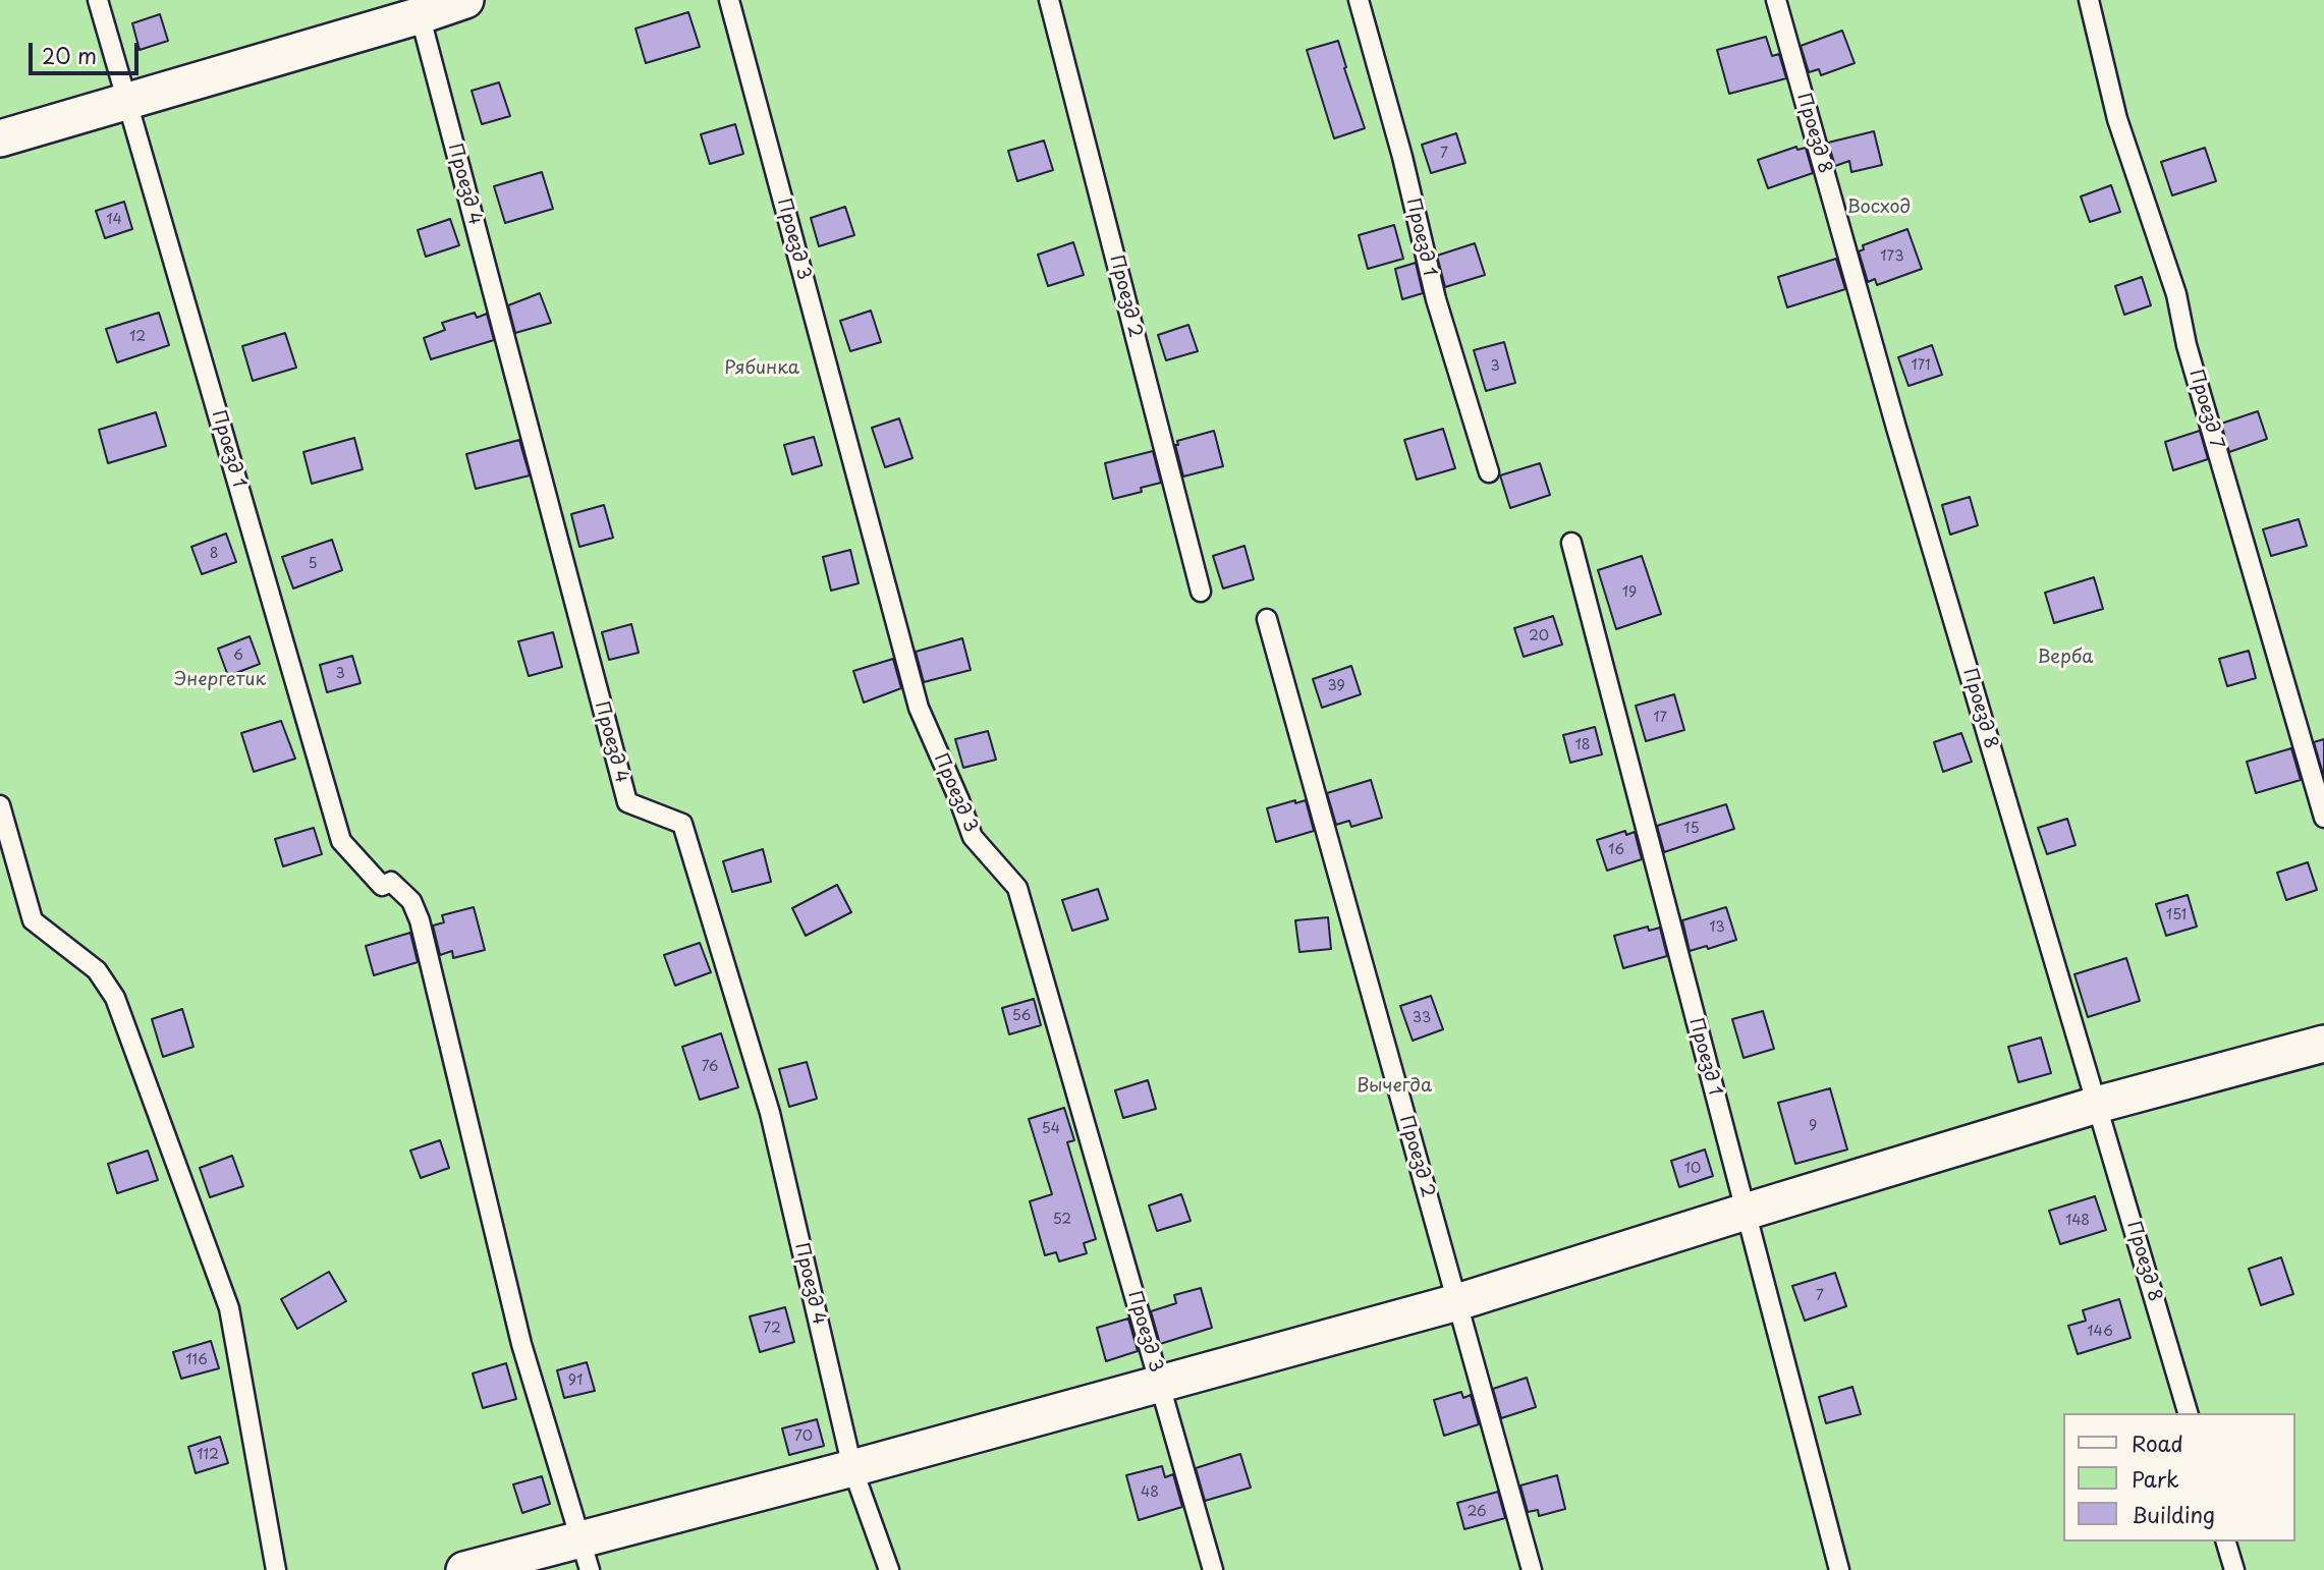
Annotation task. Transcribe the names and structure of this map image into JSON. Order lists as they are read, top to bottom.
{
  "streets": {
    "lane": [
      "Проезд 8",
      "Проезд 4",
      "Проезд 1",
      "Проезд 3",
      "Проезд 2",
      "Проезд 7"
    ]
  },
  "parks": [
    "Восход",
    "Рябинка",
    "Верба",
    "Энергетик",
    "Вычегда"
  ],
  "house_numbers": [
    "7",
    "14",
    "173",
    "12",
    "171",
    "3",
    "8",
    "5",
    "19",
    "20",
    "6",
    "3",
    "39",
    "17",
    "18",
    "15",
    "16",
    "151",
    "13",
    "56",
    "33",
    "76",
    "9",
    "54",
    "10",
    "52",
    "148",
    "7",
    "72",
    "146",
    "116",
    "91",
    "70",
    "112",
    "48",
    "26"
  ],
  "legend": ["Road", "Park", "Building"],
  "scale_bar": "20 m"
}
